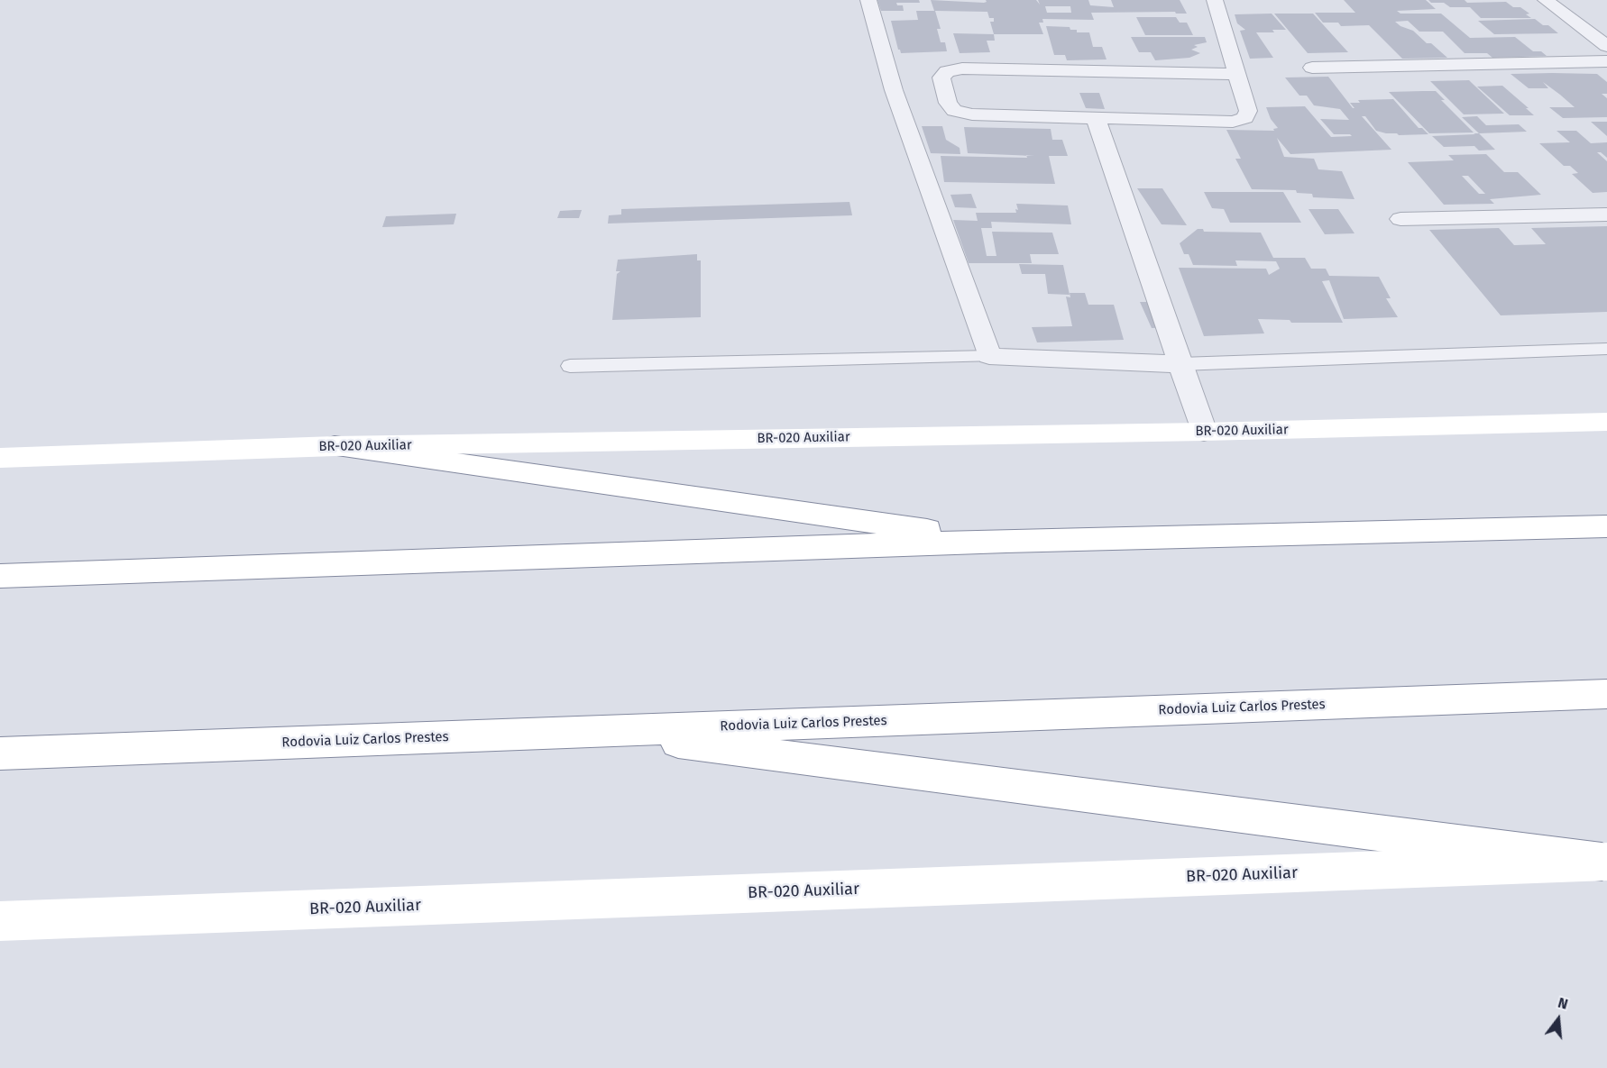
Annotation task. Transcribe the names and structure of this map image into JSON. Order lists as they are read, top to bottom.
{
  "streets": {
    "main road": ["BR-020 Auxiliar", "Rodovia Luiz Carlos Prestes"]
  },
  "north": "top"
}
